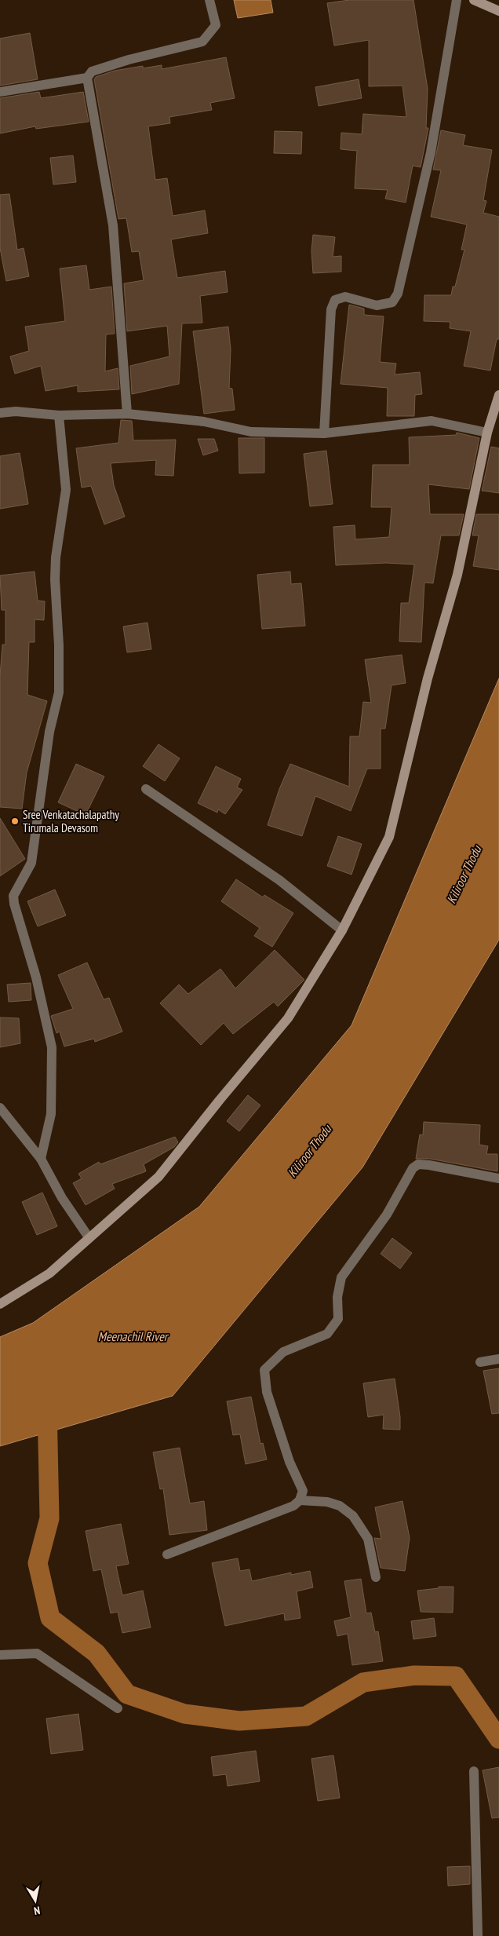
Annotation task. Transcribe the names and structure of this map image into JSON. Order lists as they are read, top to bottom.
{
  "water": ["Kiliroor Thodu", "Meenachil River"],
  "places": ["Sree Venkatachalapathy Tirumala Devasom"],
  "north": "bottom"
}
